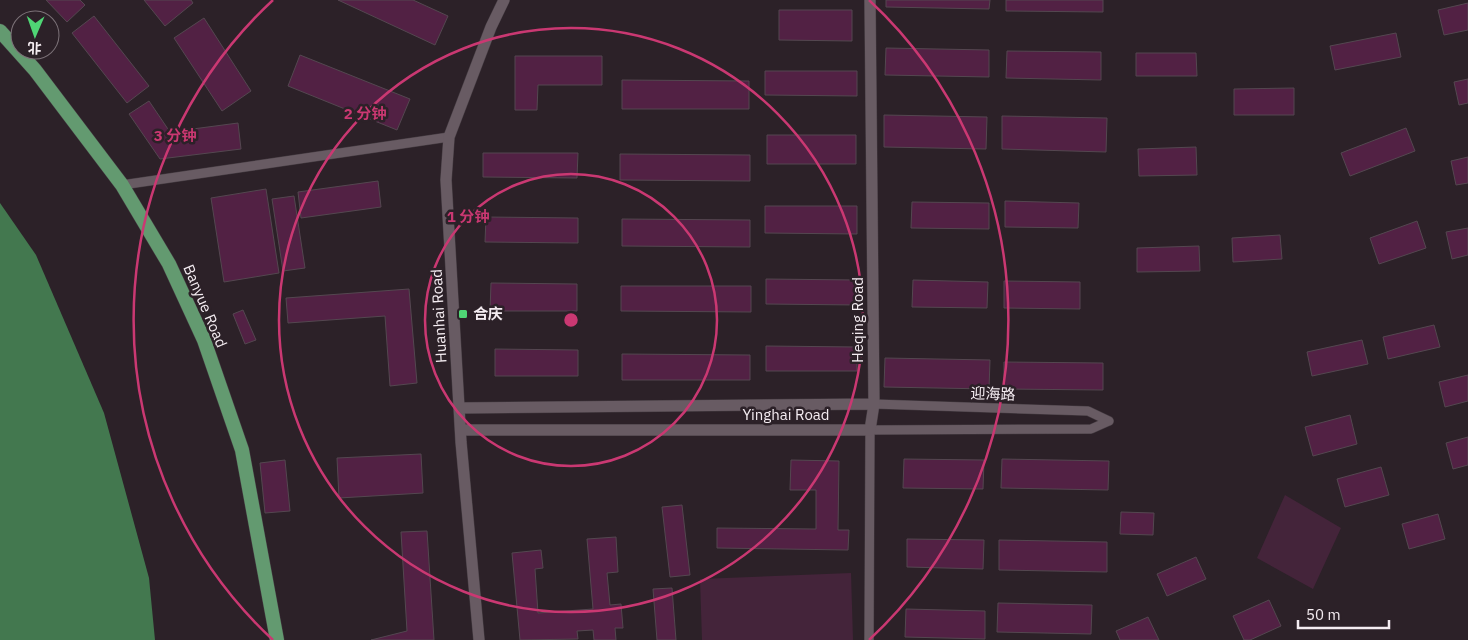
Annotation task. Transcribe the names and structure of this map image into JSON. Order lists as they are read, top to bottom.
{
  "streets": {
    "main road": ["Banyue Road"],
    "street": ["Huanhai Road", "Heqing Road", "Yinghai Road"]
  },
  "crossings": [
    ["Huanhai Road", "Yinghai Road"],
    ["Heqing Road", "Yinghai Road"]
  ],
  "places": {
    "transit": ["合庆"]
  },
  "scale_bar": "50 m",
  "north": "bottom",
  "rings": ["2 分钟", "3 分钟", "1 分钟"]
}
